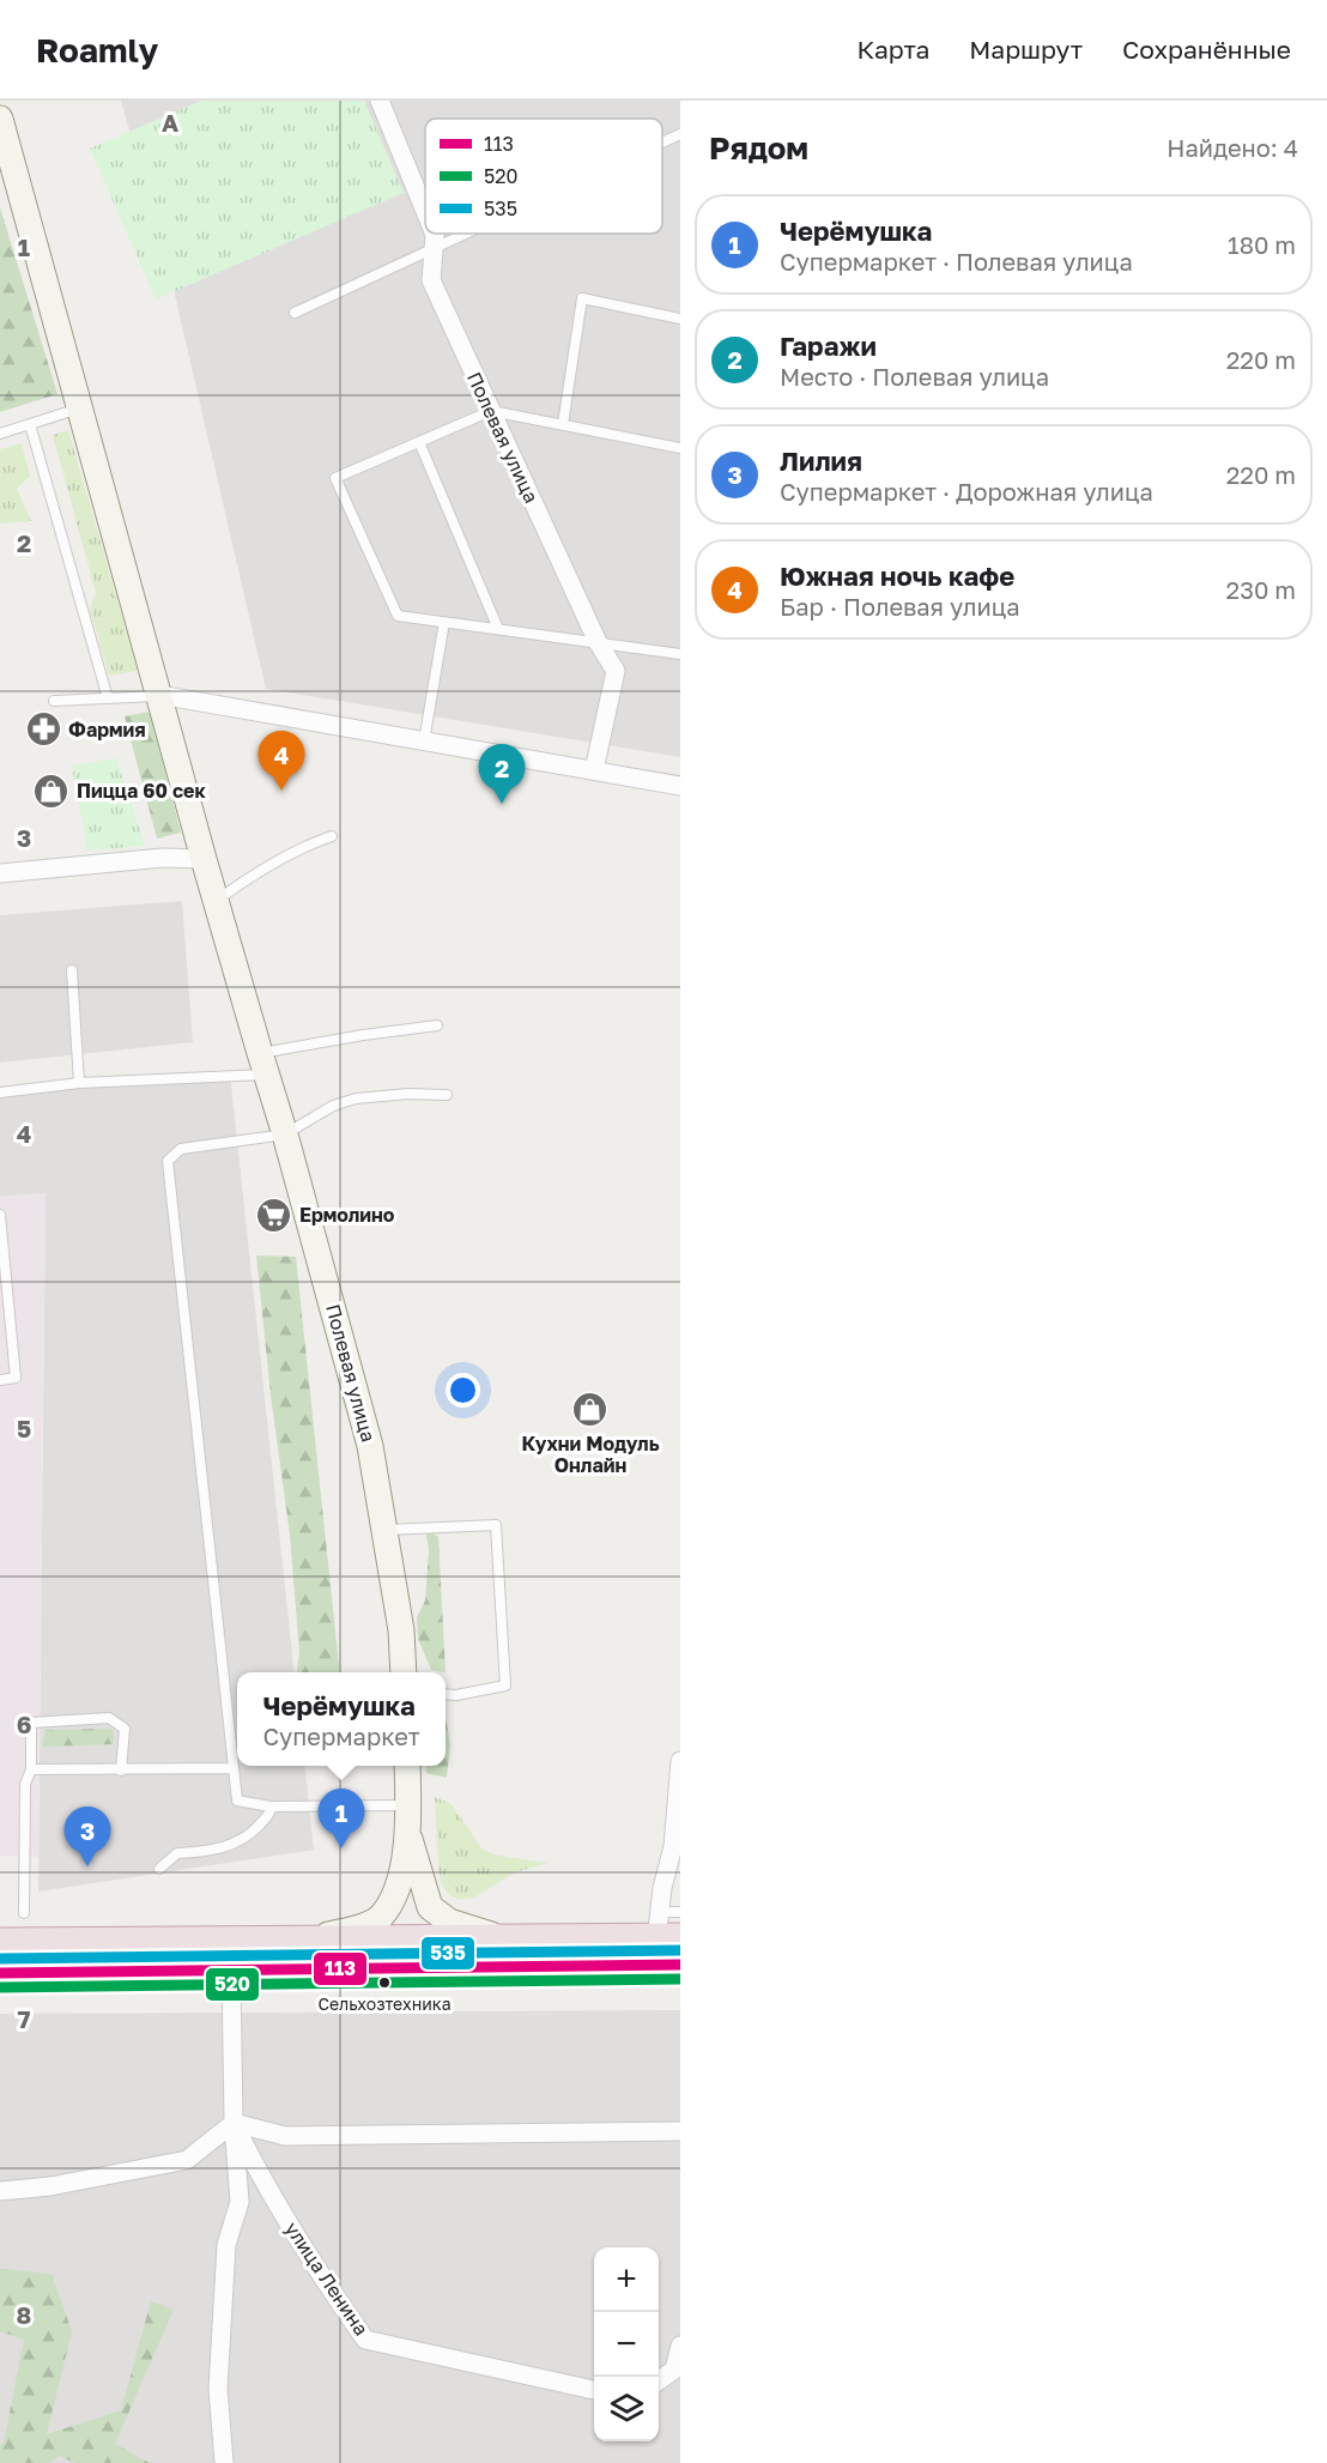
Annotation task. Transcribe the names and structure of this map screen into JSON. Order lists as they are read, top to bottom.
{
  "streets": {
    "main road": ["Полевая улица"],
    "street": ["улица Ленина"]
  },
  "places": {
    "pharmacy": ["Фармия"],
    "shop": ["Пицца 60 сек", "Кухни Модуль Онлайн"],
    "supermarket": ["Ермолино"],
    "other": ["Сельхозтехника"]
  },
  "lines": ["transit line 535", "transit line 113", "transit line 520"],
  "legend": ["113", "520", "535"],
  "page": {
    "header": "Roamly",
    "nav": ["Карта", "Маршрут", "Сохранённые"],
    "heading": ["Рядом", "Найдено: 4"],
    "list": [
      {
        "mark": "1",
        "name": "Черёмушка",
        "note": "Супермаркет · Полевая улица",
        "value": "180 m"
      },
      {
        "mark": "2",
        "name": "Гаражи",
        "note": "Место · Полевая улица",
        "value": "220 m"
      },
      {
        "mark": "3",
        "name": "Лилия",
        "note": "Супермаркет · Дорожная улица",
        "value": "220 m"
      },
      {
        "mark": "4",
        "name": "Южная ночь кафе",
        "note": "Бар · Полевая улица",
        "value": "230 m"
      }
    ],
    "pins": [
      "4",
      "2",
      "1",
      "3"
    ],
    "popup": ["Черёмушка", "Супермаркет"],
    "map_buttons": ["+", "−"]
  },
  "grid": {
    "columns": ["A"],
    "rows": [
      "1",
      "2",
      "3",
      "4",
      "5",
      "6",
      "7",
      "8"
    ]
  }
}
